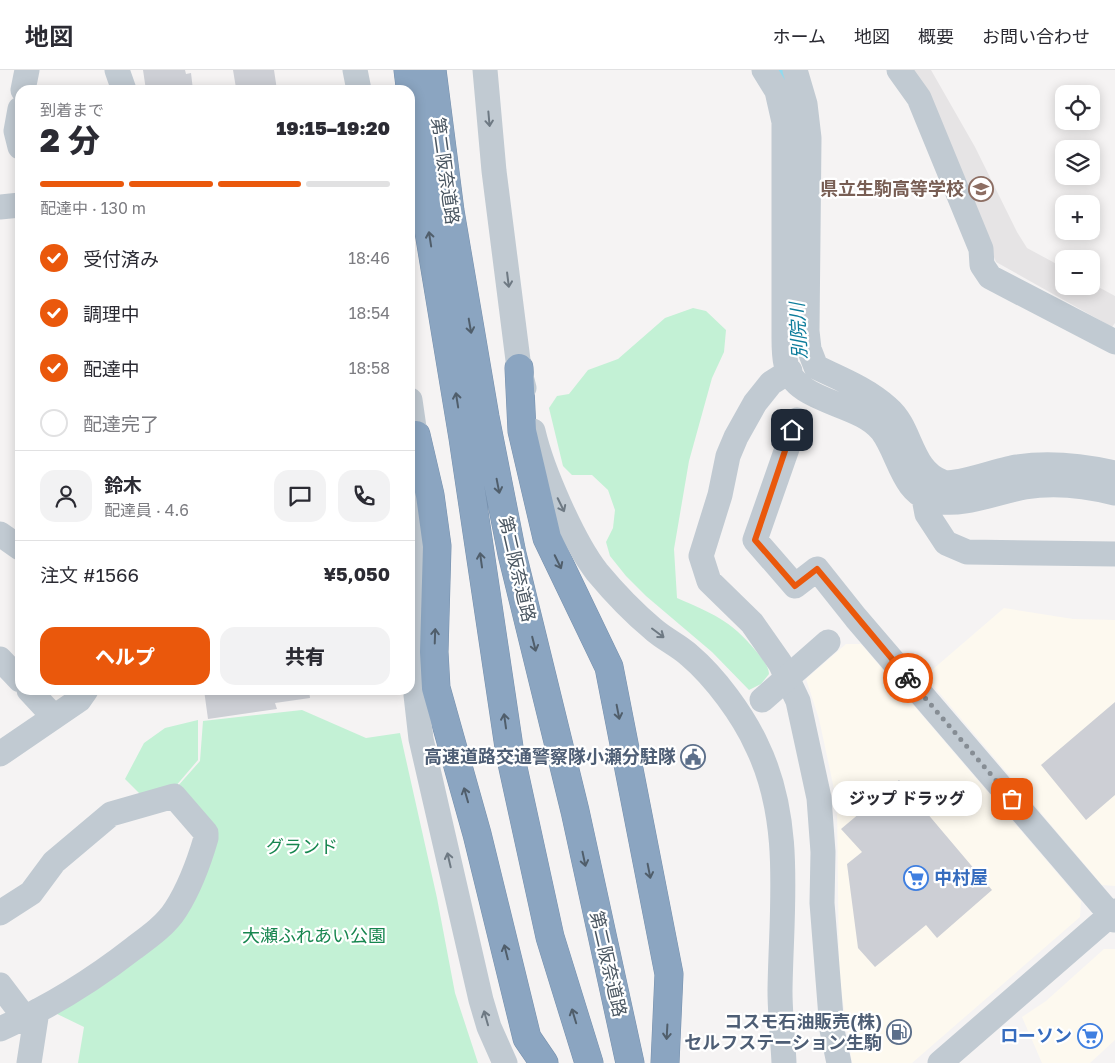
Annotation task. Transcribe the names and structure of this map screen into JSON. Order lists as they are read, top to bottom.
{
  "streets": {
    "highway": ["第二阪奈道路"]
  },
  "water": ["別院川"],
  "parks": ["グランド", "大瀬ふれあい公園"],
  "places": {
    "school or university": ["県立生駒高等学校"],
    "public building": ["高速道路交通警察隊小瀬分駐隊"],
    "other": ["ジップ ドラッグ"],
    "supermarket": ["中村屋", "ローソン"],
    "fuel station": ["コスモ石油販売(株) セルフステーション生駒"]
  },
  "page": {
    "header": "地図",
    "nav": [
      "ホーム",
      "地図",
      "概要",
      "お問い合わせ"
    ],
    "map_buttons": ["+", "−"],
    "heading": ["2 分", "到着まで", "19:15–19:20"],
    "panel": [
      "鈴木",
      "配達員 · 4.6",
      "注文 #1566",
      "¥5,050"
    ],
    "bar": "配達中 · 130 m",
    "list": [
      ["受付済み", "18:46"],
      ["調理中", "18:54"],
      ["配達中", "18:58"],
      "配達完了"
    ],
    "buttons": ["ヘルプ", "共有"],
    "bubble": "ジップ ドラッグ"
  }
}
